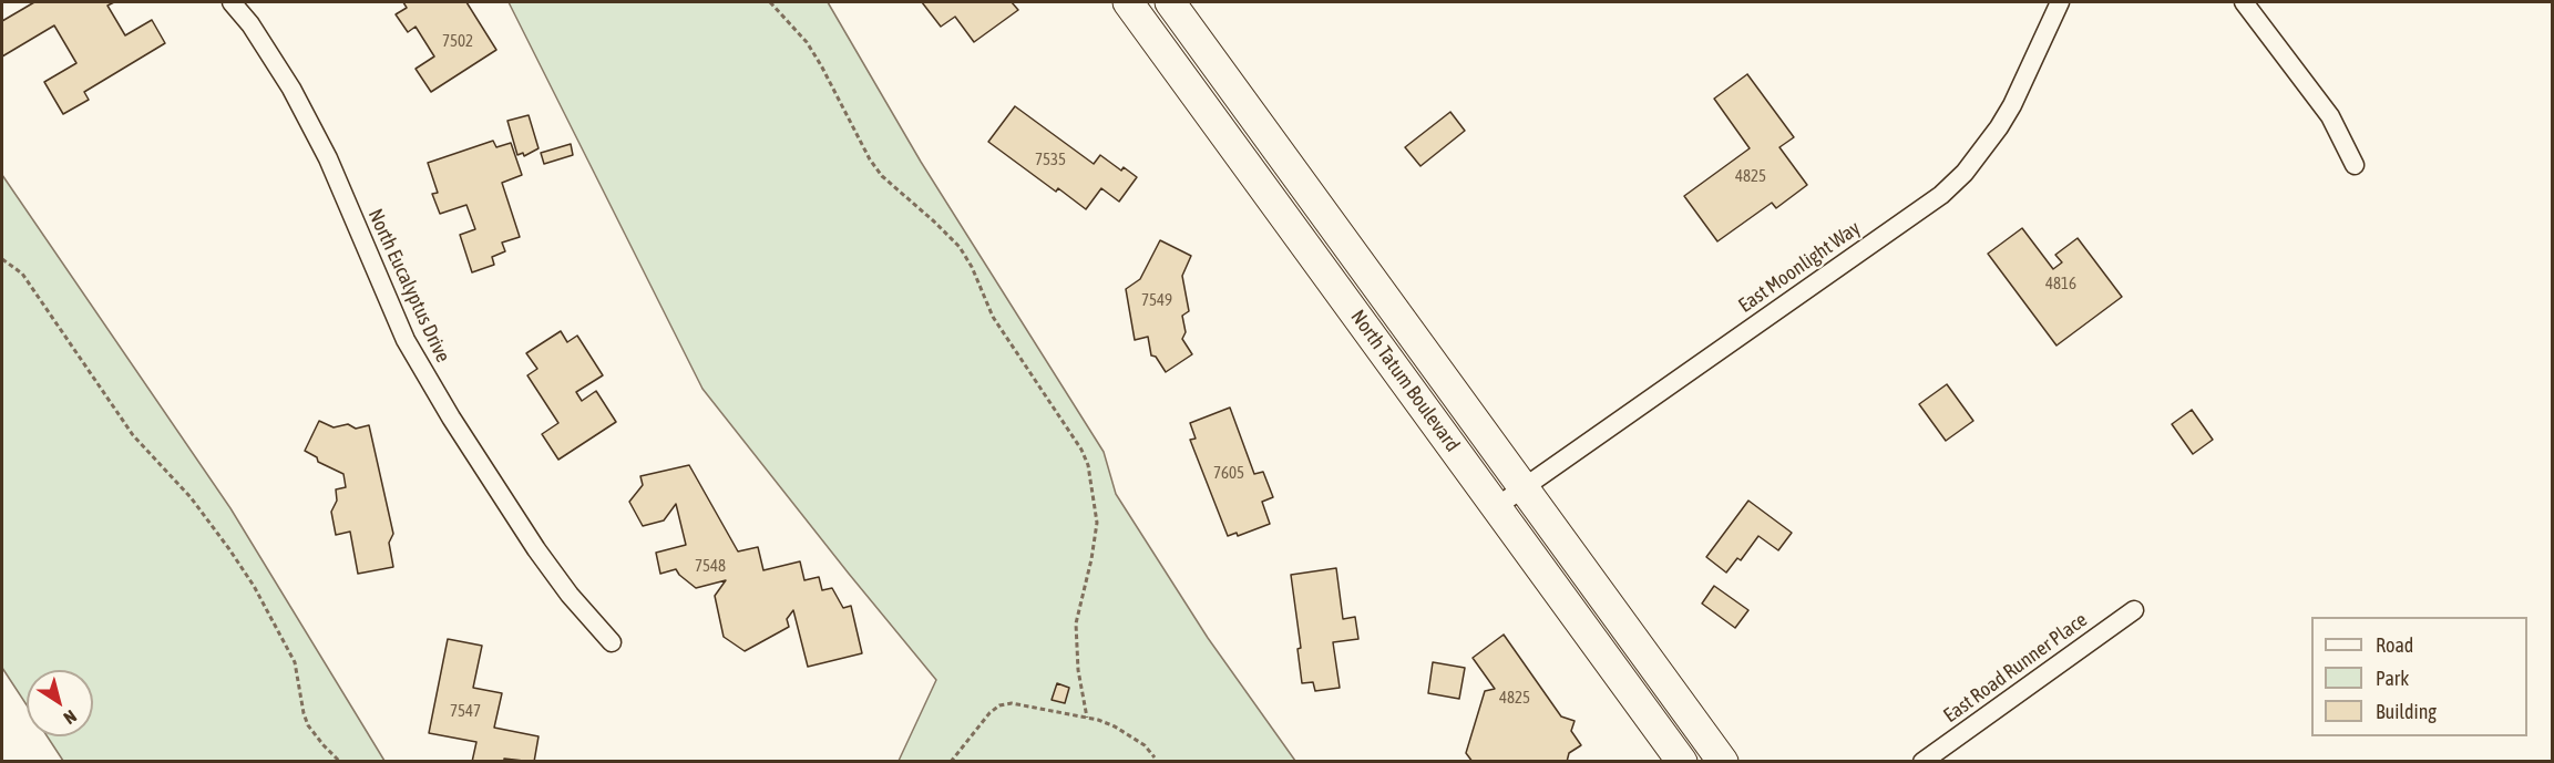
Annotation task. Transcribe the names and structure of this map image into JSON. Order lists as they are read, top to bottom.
{
  "streets": {
    "main road": ["North Tatum Boulevard"],
    "street": ["East Moonlight Way", "North Eucalyptus Drive", "East Road Runner Place"]
  },
  "crossings": [
    ["East Moonlight Way", "North Tatum Boulevard"]
  ],
  "house_numbers": [
    "7502",
    "7535",
    "4825",
    "4816",
    "7549",
    "7605",
    "7548",
    "4825",
    "7547"
  ],
  "legend": ["Road", "Park", "Building"],
  "north": "bottom right"
}
